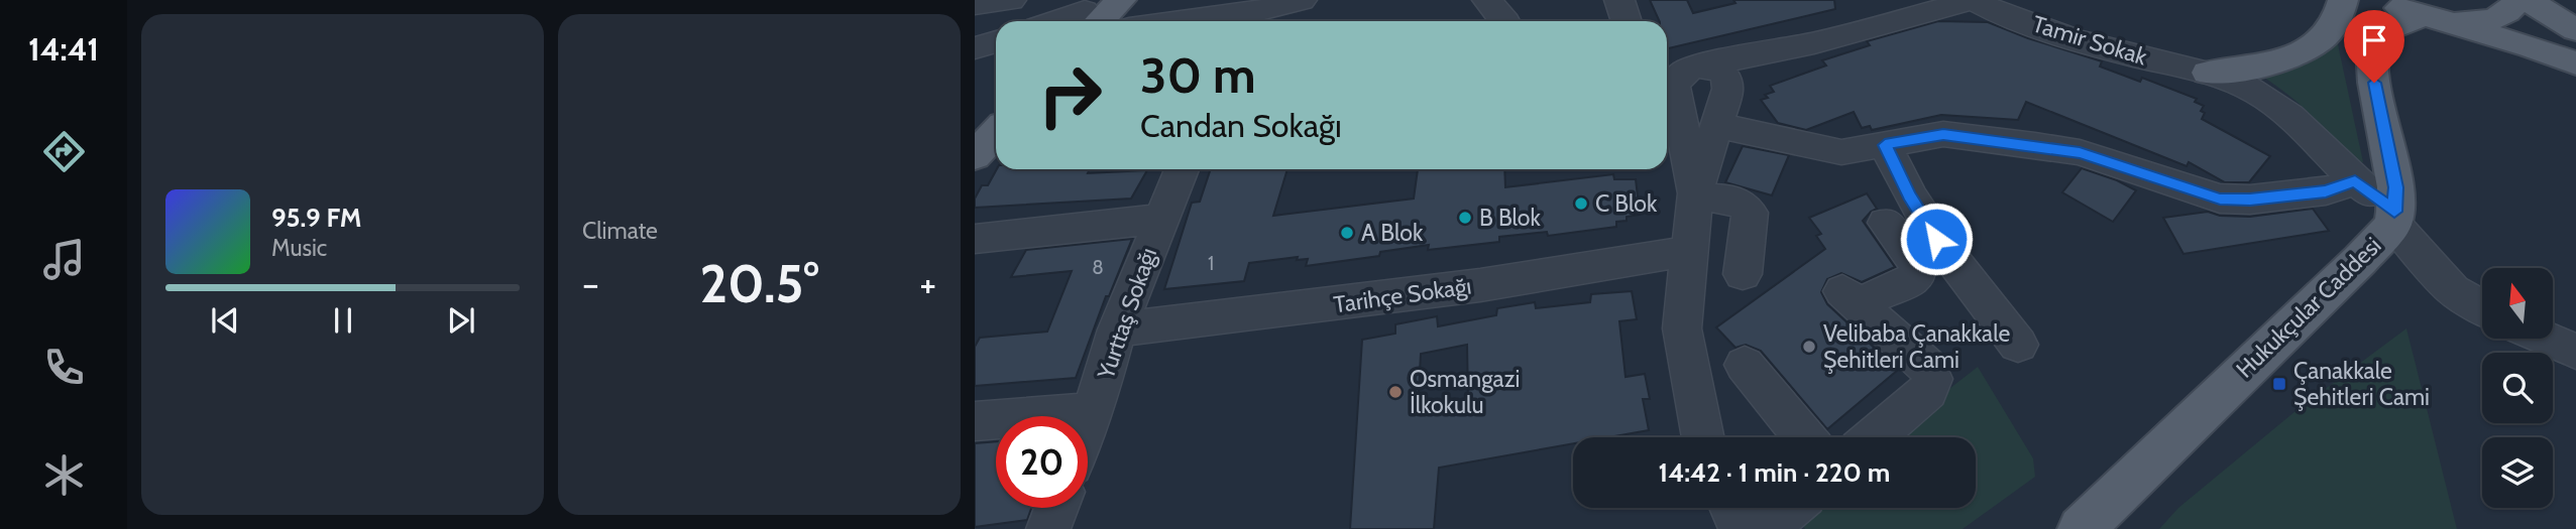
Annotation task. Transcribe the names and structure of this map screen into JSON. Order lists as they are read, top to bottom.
{
  "streets": {
    "main road": ["Hukukçular Caddesi"],
    "street": ["Tamir Sokak", "Tarihçe Sokağı", "Yurttaş Sokağı"]
  },
  "crossings": [
    ["Tamir Sokak", "Hukukçular Caddesi"],
    ["Tarihçe Sokağı", "Yurttaş Sokağı"]
  ],
  "places": {
    "other": [
      "C Blok",
      "B Blok",
      "A Blok",
      "Velibaba Çanakkale Şehitleri Cami",
      "Osmangazi İlkokulu"
    ],
    "transit": ["Çanakkale Şehitleri Cami"]
  },
  "house_numbers": ["1", "8"],
  "north": "top",
  "page": {
    "tabs": "14:41",
    "tile": "Climate",
    "turn": ["30 m", "Candan Sokağı"],
    "song": ["95.9 FM", "Music"],
    "heat": ["−", "20.5°", "+"],
    "limit": "20",
    "trip": "14:42 · 1 min · 220 m"
  }
}
